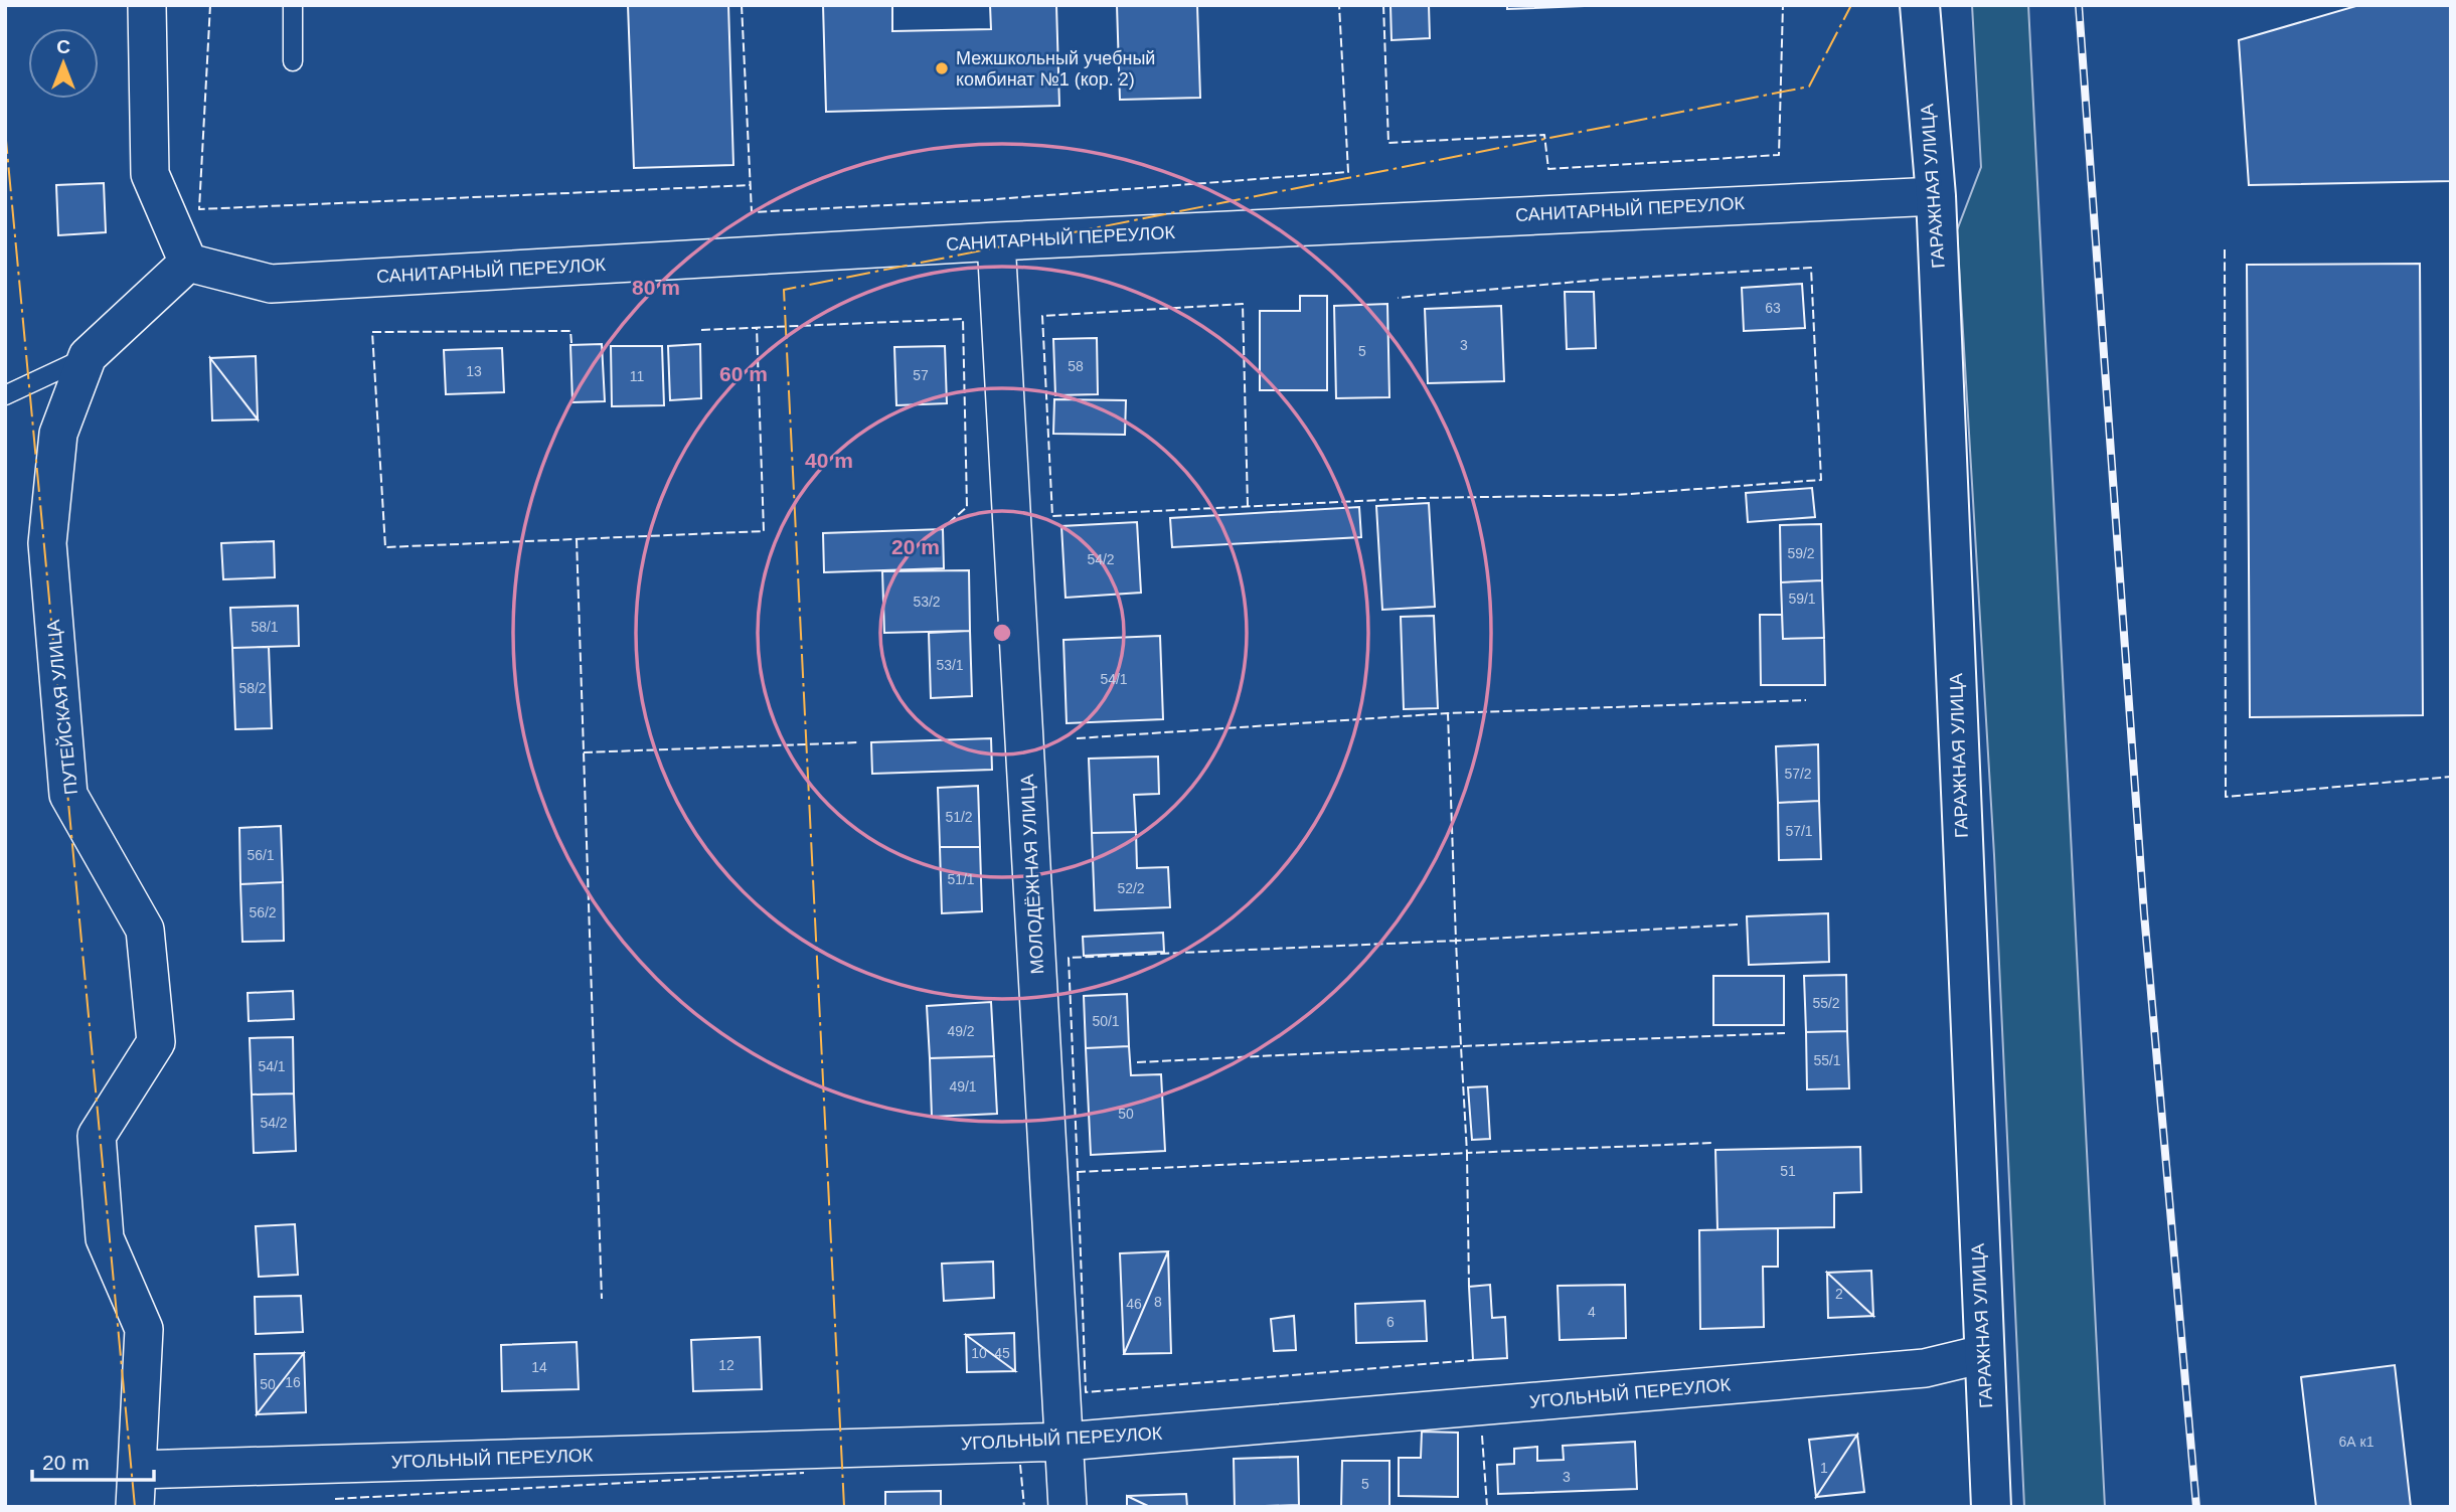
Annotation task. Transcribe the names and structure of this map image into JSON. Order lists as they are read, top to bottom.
{
  "streets": {
    "street": [
      "ГАРАЖНАЯ УЛИЦА",
      "САНИТАРНЫЙ ПЕРЕУЛОК",
      "ПУТЕЙСКАЯ УЛИЦА",
      "МОЛОДЁЖНАЯ УЛИЦА",
      "УГОЛЬНЫЙ ПЕРЕУЛОК"
    ]
  },
  "crossings": [
    ["ГАРАЖНАЯ УЛИЦА", "САНИТАРНЫЙ ПЕРЕУЛОК"],
    ["ГАРАЖНАЯ УЛИЦА", "УГОЛЬНЫЙ ПЕРЕУЛОК"],
    ["САНИТАРНЫЙ ПЕРЕУЛОК", "ПУТЕЙСКАЯ УЛИЦА"],
    ["САНИТАРНЫЙ ПЕРЕУЛОК", "МОЛОДЁЖНАЯ УЛИЦА"],
    ["ПУТЕЙСКАЯ УЛИЦА", "УГОЛЬНЫЙ ПЕРЕУЛОК"],
    ["МОЛОДЁЖНАЯ УЛИЦА", "УГОЛЬНЫЙ ПЕРЕУЛОК"]
  ],
  "places": ["Межшкольный учебный комбинат №1 (кор. 2)"],
  "house_numbers": [
    "63",
    "3",
    "5",
    "58",
    "13",
    "57",
    "11",
    "59/2",
    "54/2",
    "59/1",
    "53/2",
    "58/1",
    "53/1",
    "54/1",
    "58/2",
    "57/2",
    "51/2",
    "57/1",
    "56/1",
    "51/1",
    "52/2",
    "56/2",
    "55/2",
    "50/1",
    "49/2",
    "55/1",
    "54/1",
    "49/1",
    "50",
    "54/2",
    "51",
    "2",
    "8",
    "46",
    "4",
    "6",
    "10",
    "45",
    "12",
    "14",
    "16",
    "50",
    "6А к1",
    "1",
    "3",
    "5"
  ],
  "scale_bar": "20 m",
  "north": "top",
  "rings": [
    "80 m",
    "60 m",
    "40 m",
    "20 m"
  ]
}
